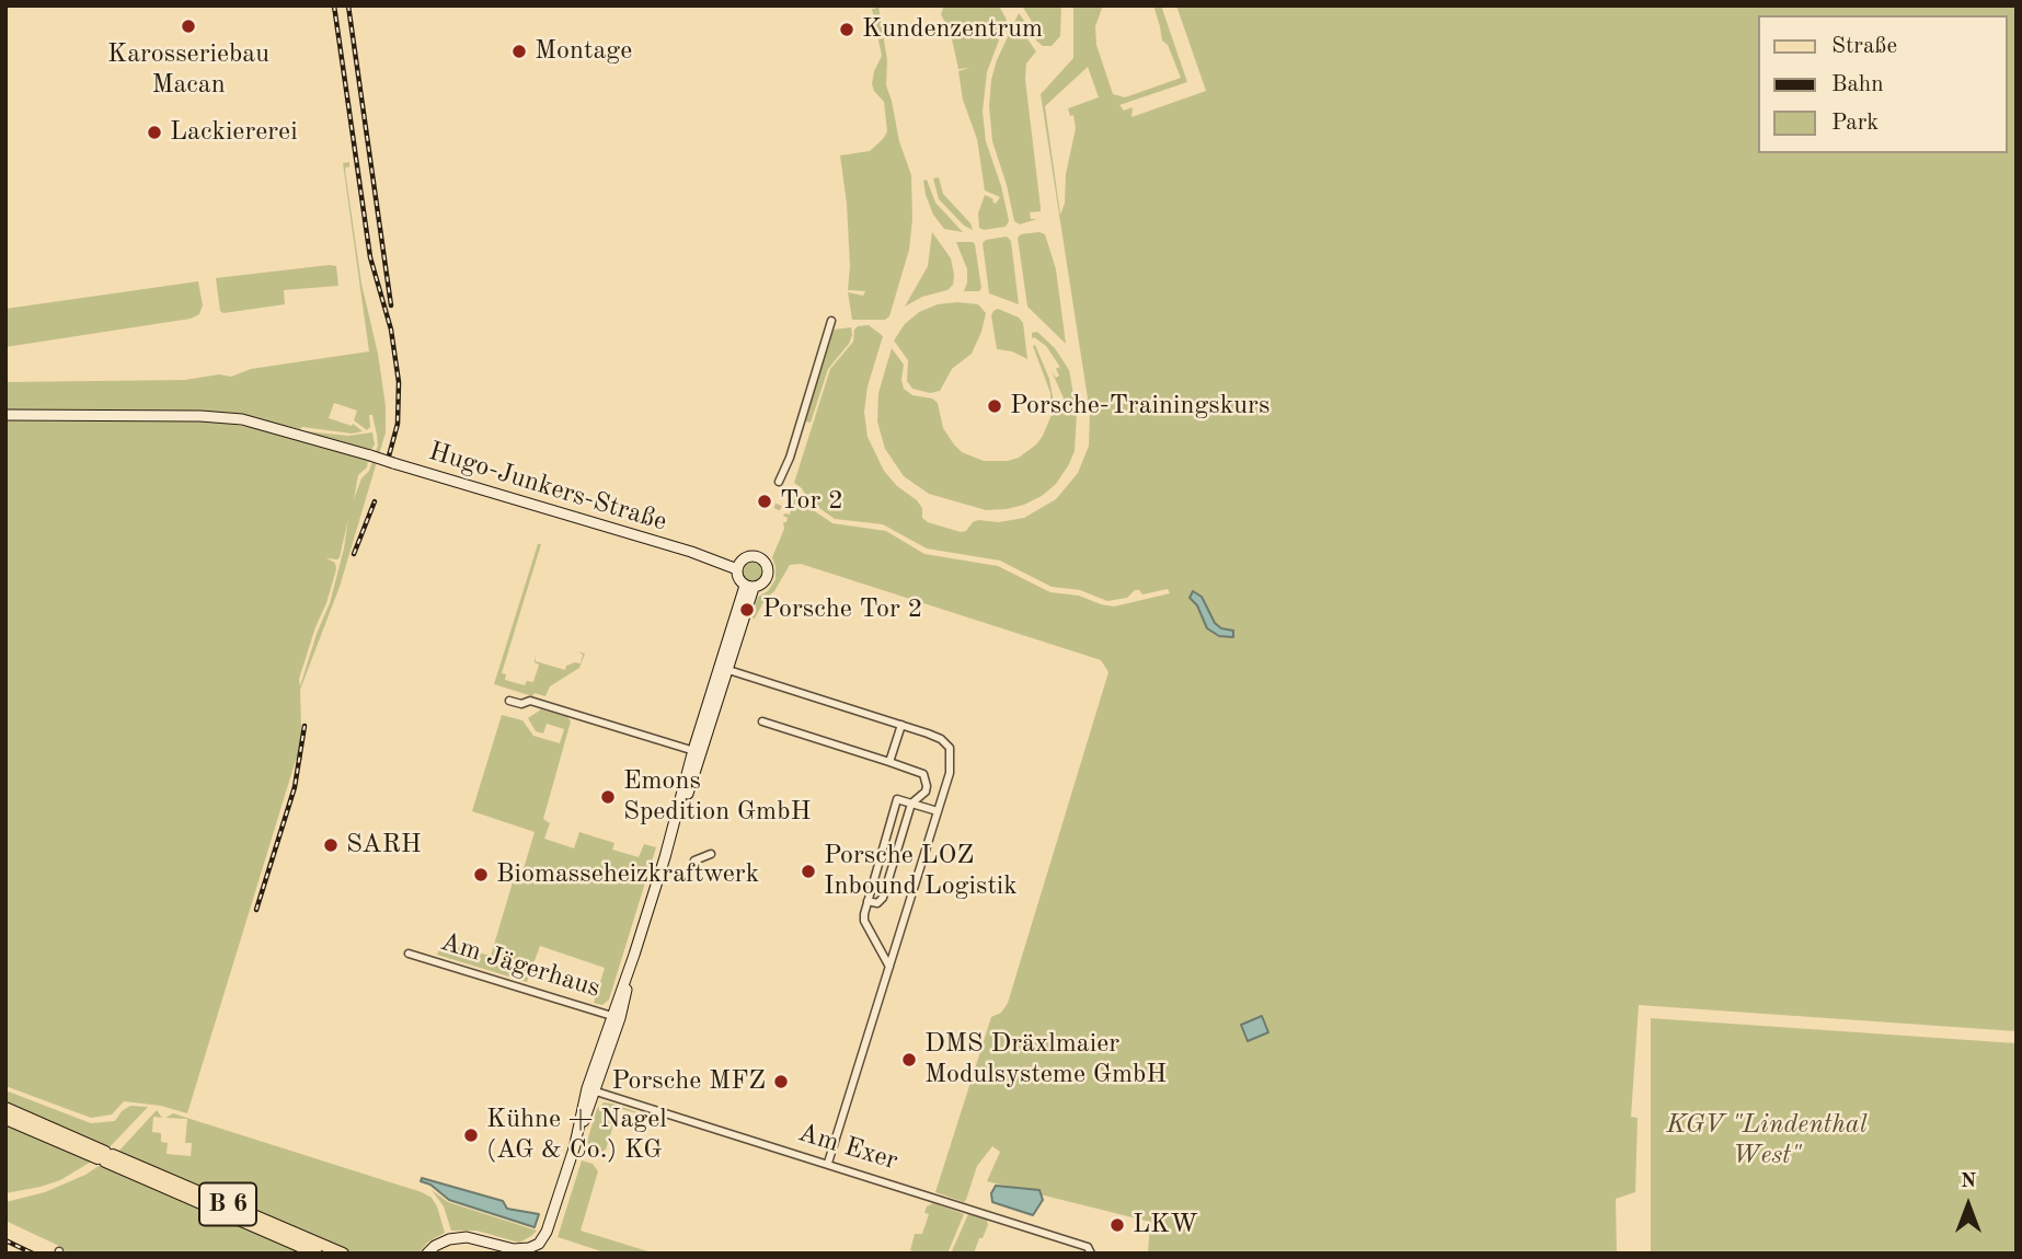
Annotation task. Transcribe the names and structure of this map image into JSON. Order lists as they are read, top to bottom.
{
  "streets": {
    "main road": ["B 6"],
    "street": ["Hugo-Junkers-Straße", "Am Jägerhaus", "Am Exer"]
  },
  "parks": ["KGV \"Lindenthal West\""],
  "places": [
    "Karosseriebau Macan",
    "Kundenzentrum",
    "Montage",
    "Lackiererei",
    "Porsche-Trainingskurs",
    "Tor 2",
    "Porsche Tor 2",
    "Emons Spedition GmbH",
    "SARH",
    "Porsche LOZ Inbound Logistik",
    "Biomasseheizkraftwerk",
    "DMS Dräxlmaier Modulsysteme GmbH",
    "Porsche MFZ",
    "Kühne + Nagel (AG & Co.) KG",
    "LKW"
  ],
  "legend": ["Straße", "Bahn", "Park"],
  "north": "top"
}
